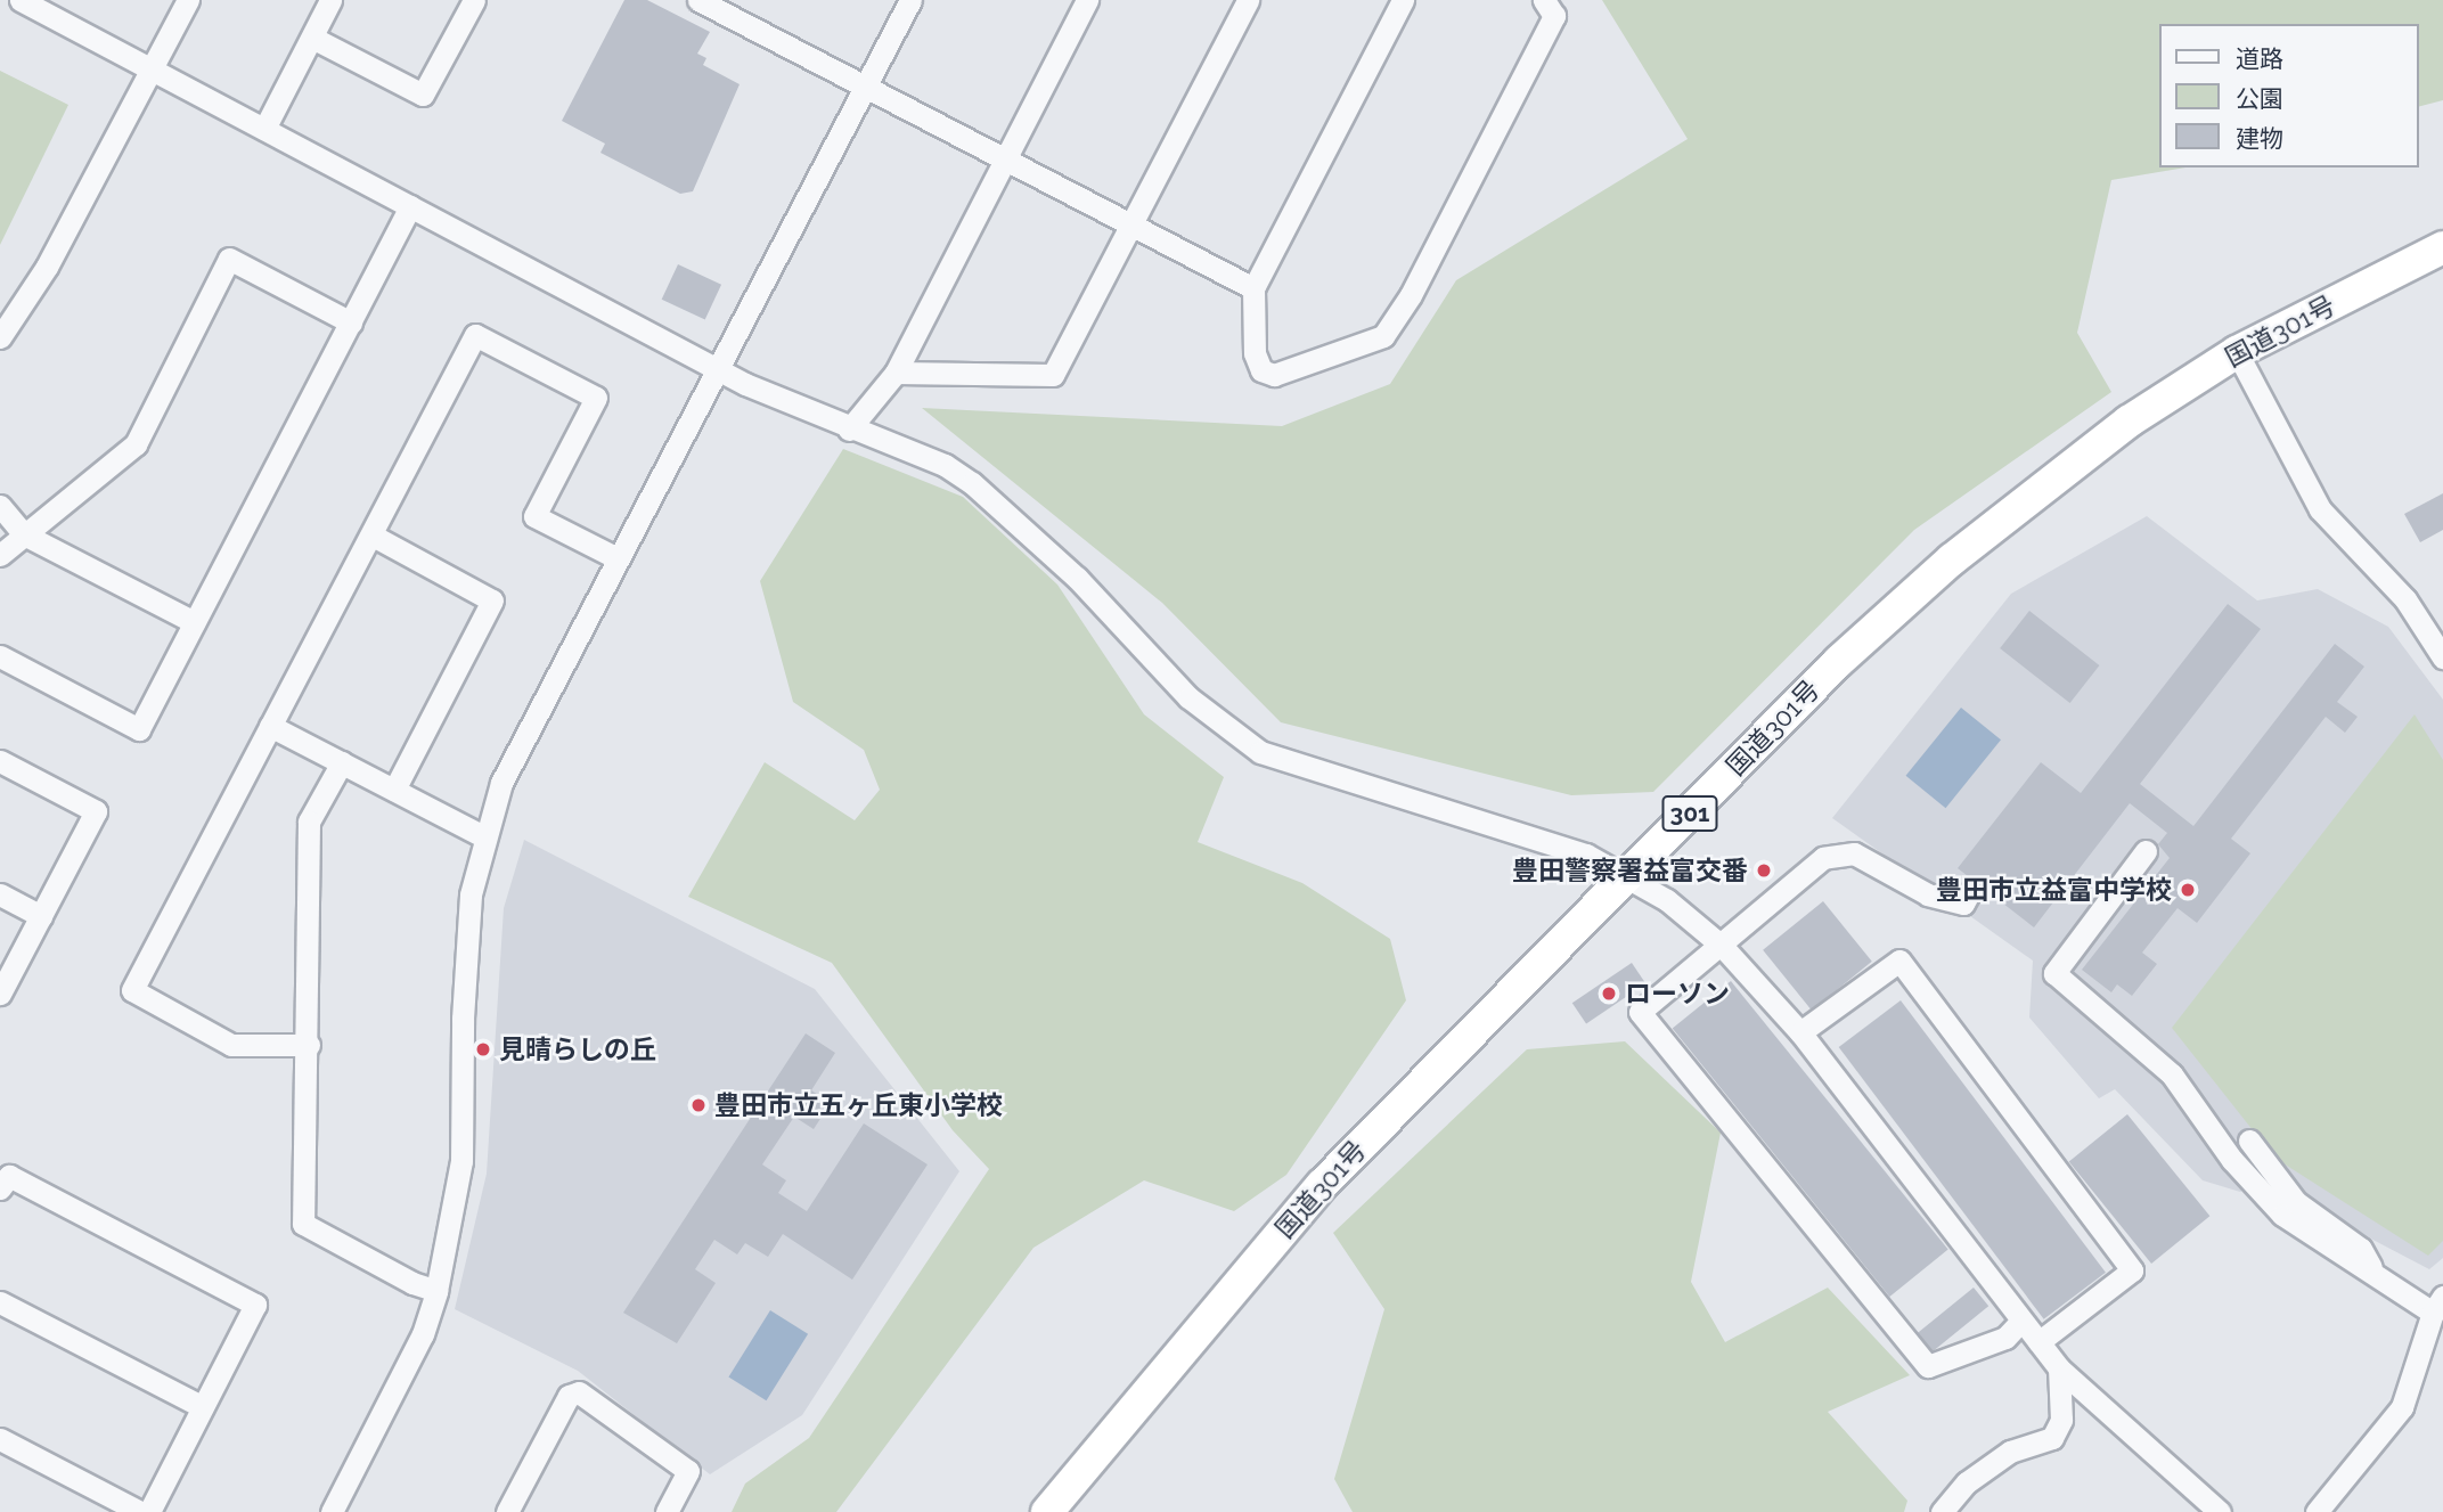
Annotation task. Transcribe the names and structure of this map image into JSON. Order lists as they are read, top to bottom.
{
  "streets": {
    "highway": ["国道301号", "301"]
  },
  "places": [
    "豊田警察署益富交番",
    "豊田市立益富中学校",
    "ローソン",
    "見晴らしの丘",
    "豊田市立五ヶ丘東小学校"
  ],
  "legend": ["道路", "公園", "建物"]
}
